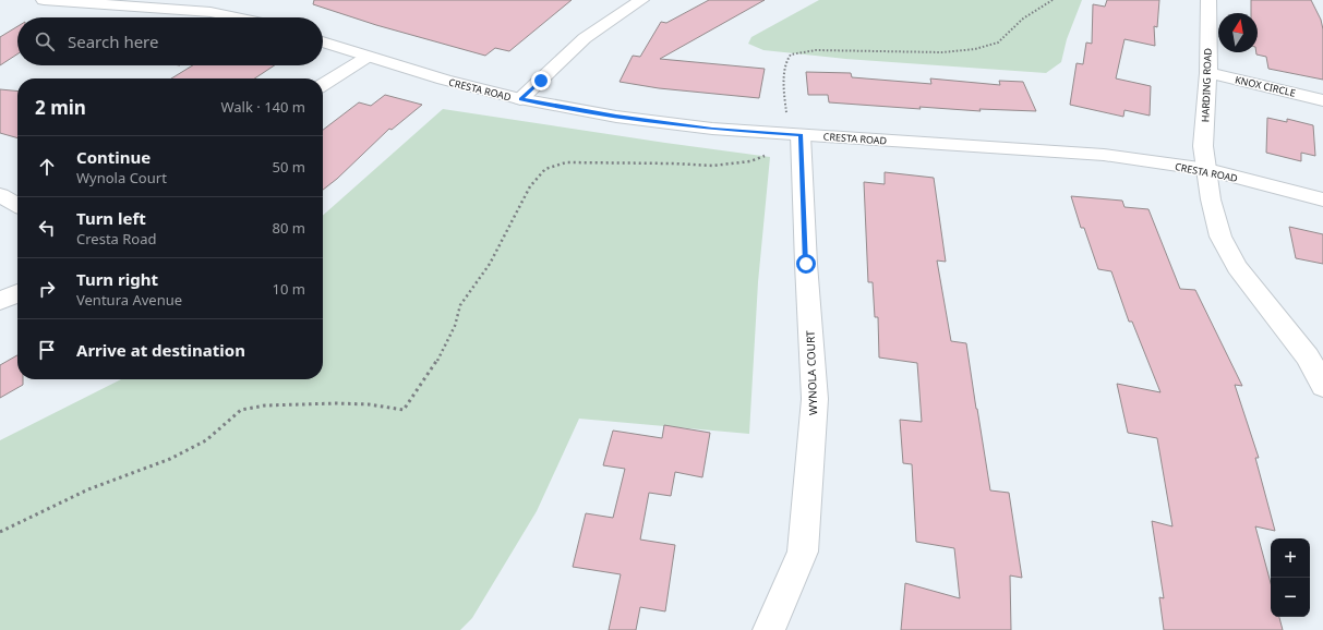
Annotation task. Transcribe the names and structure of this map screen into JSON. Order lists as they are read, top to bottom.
{
  "streets": {
    "street": [
      "HARDING ROAD",
      "KNOX CIRCLE",
      "CRESTA ROAD",
      "WYNOLA COURT"
    ]
  },
  "crossings": [
    ["HARDING ROAD", "KNOX CIRCLE"],
    ["HARDING ROAD", "CRESTA ROAD"],
    ["CRESTA ROAD", "WYNOLA COURT"]
  ],
  "north": "top",
  "page": {
    "search": "Search here",
    "heading": ["2 min", "Walk · 140 m"],
    "list": [
      ["Continue", "Wynola Court", "50 m"],
      ["Turn left", "Cresta Road", "80 m"],
      ["Turn right", "Ventura Avenue", "10 m"],
      "Arrive at destination"
    ],
    "map_buttons": ["+", "−"]
  }
}
